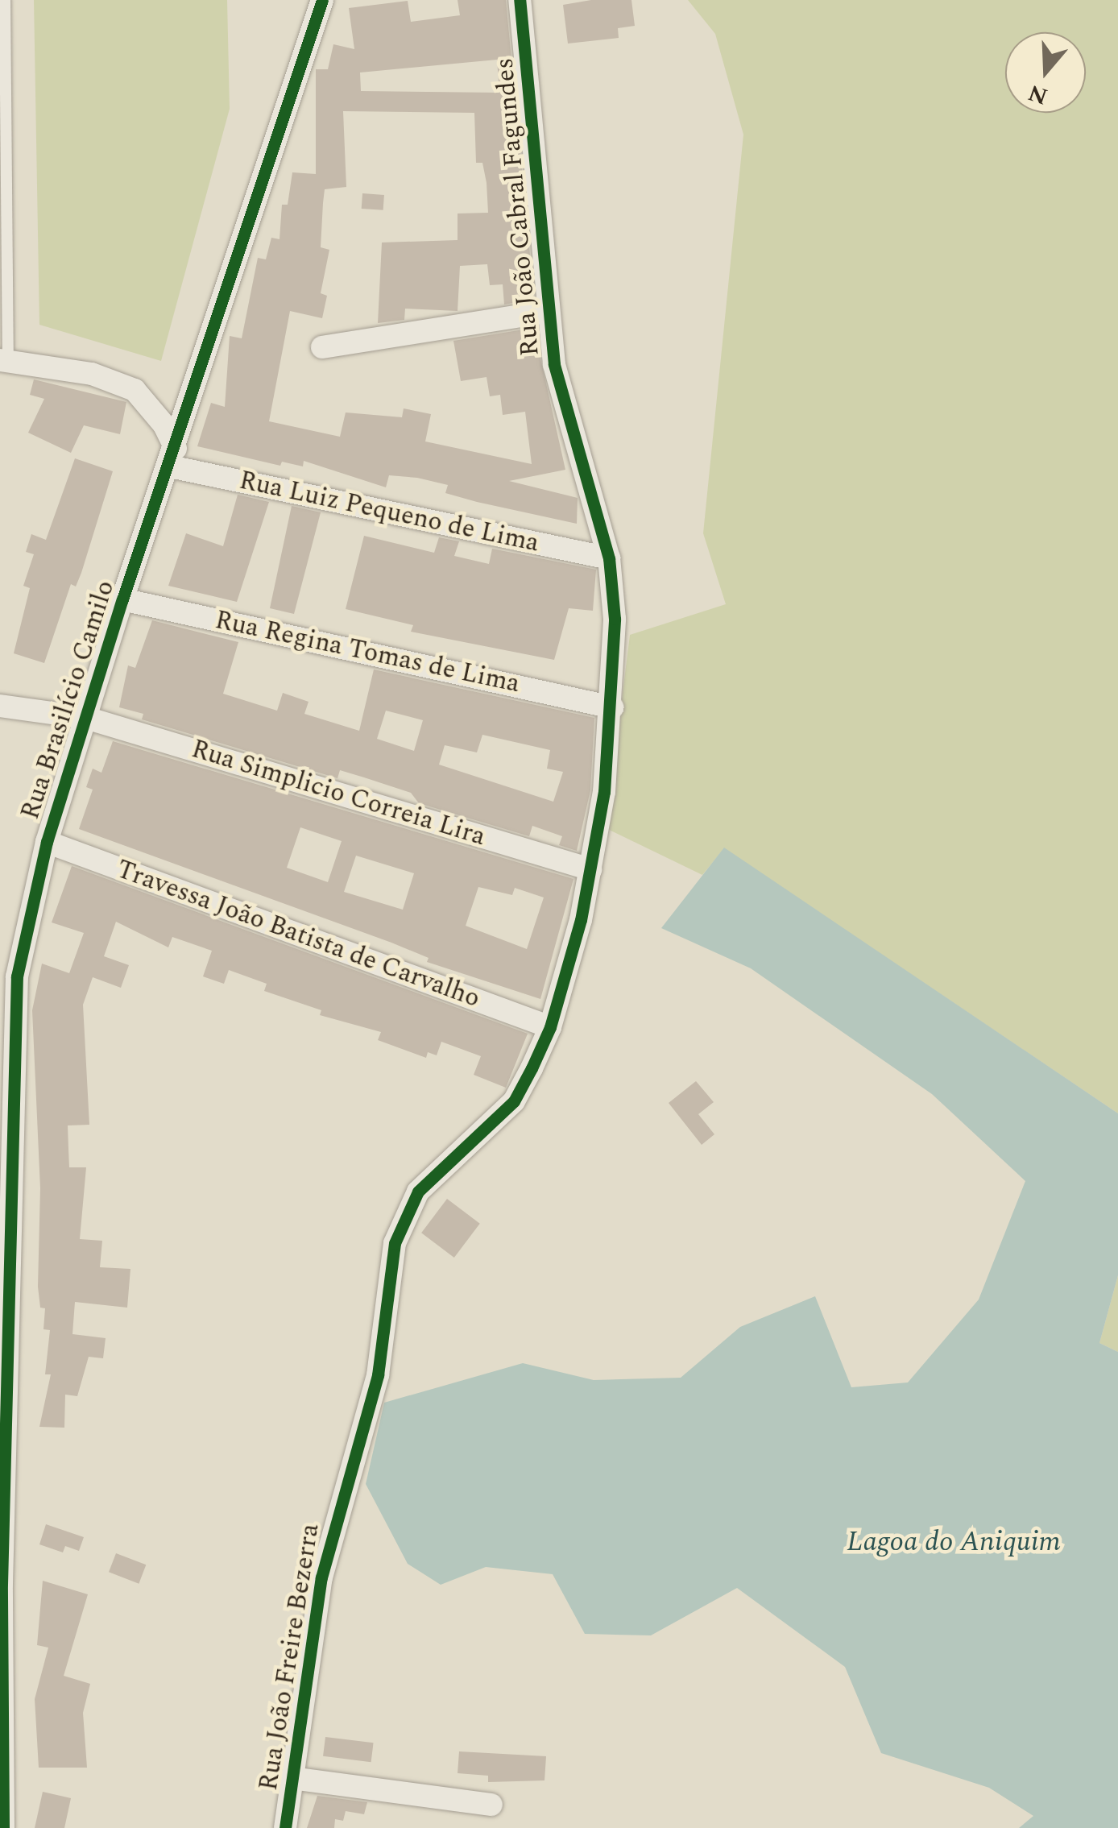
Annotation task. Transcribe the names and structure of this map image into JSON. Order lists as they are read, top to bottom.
{
  "streets": {
    "street": [
      "Rua João Cabral Fagundes",
      "Rua Luiz Pequeno de Lima",
      "Rua Regina Tomas de Lima",
      "Rua Brasilício Camilo",
      "Rua Simplicio Correia Lira",
      "Travessa João Batista de Carvalho",
      "Rua João Freire Bezerra"
    ]
  },
  "crossings": [
    ["Rua João Cabral Fagundes", "Rua Luiz Pequeno de Lima"],
    ["Rua João Cabral Fagundes", "Rua Regina Tomas de Lima"],
    ["Rua João Cabral Fagundes", "Rua Simplicio Correia Lira"],
    ["Rua João Cabral Fagundes", "Travessa João Batista de Carvalho"],
    ["Rua João Cabral Fagundes", "Rua João Freire Bezerra"],
    ["Rua Luiz Pequeno de Lima", "Rua Brasilício Camilo"],
    ["Rua Regina Tomas de Lima", "Rua Brasilício Camilo"],
    ["Rua Brasilício Camilo", "Rua Simplicio Correia Lira"],
    ["Rua Brasilício Camilo", "Travessa João Batista de Carvalho"]
  ],
  "water": ["Lagoa do Aniquim"],
  "north": "bottom"
}
